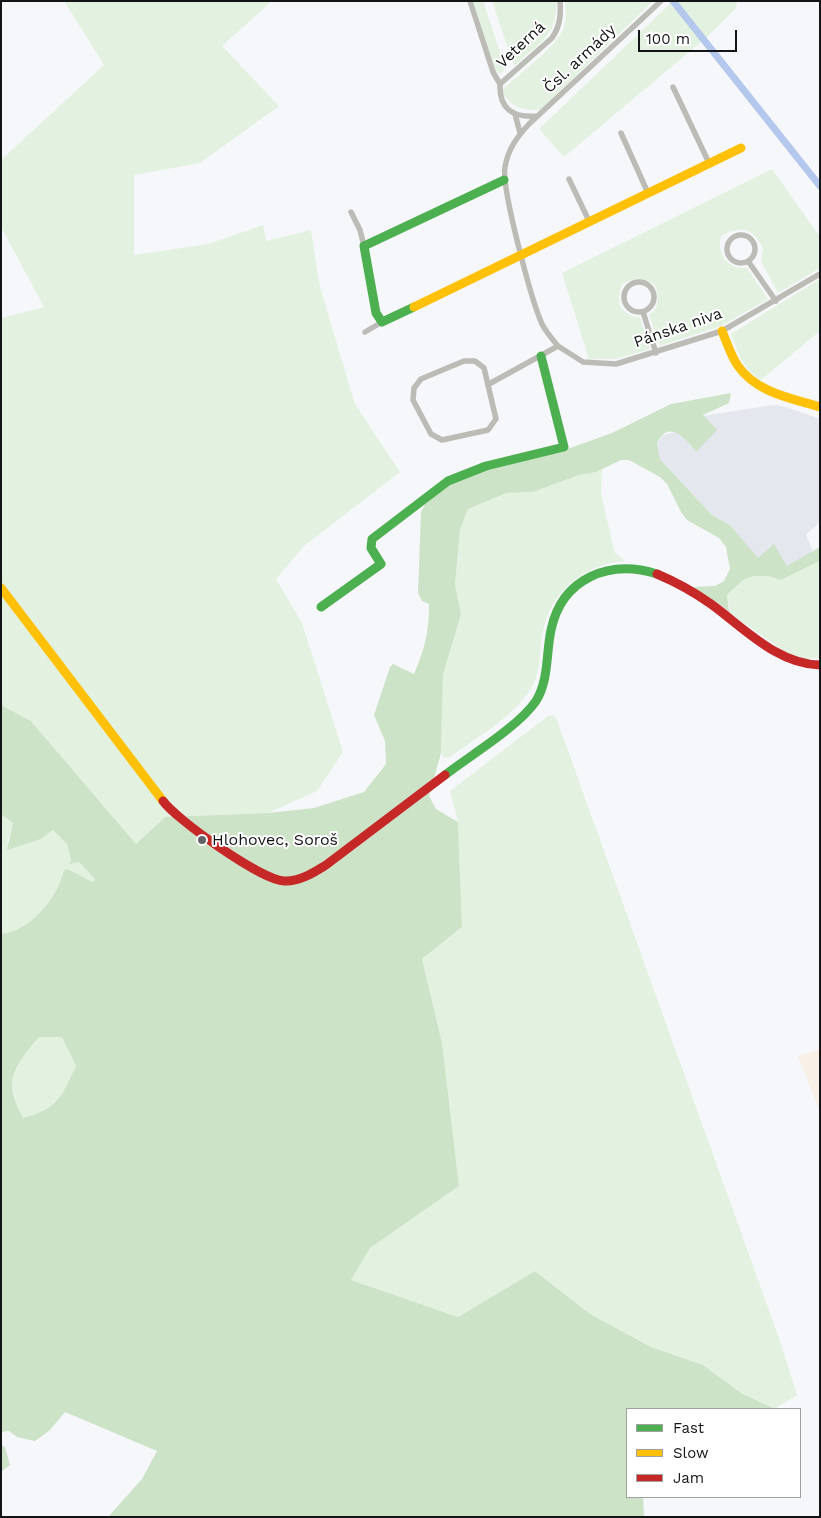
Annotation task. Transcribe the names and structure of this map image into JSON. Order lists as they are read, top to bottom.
{
  "streets": {
    "street": ["Veterná", "Čsl. armády", "Pánska niva"]
  },
  "places": ["Hlohovec, Soroš"],
  "legend": ["Fast", "Slow", "Jam"],
  "scale_bar": "100 m"
}
